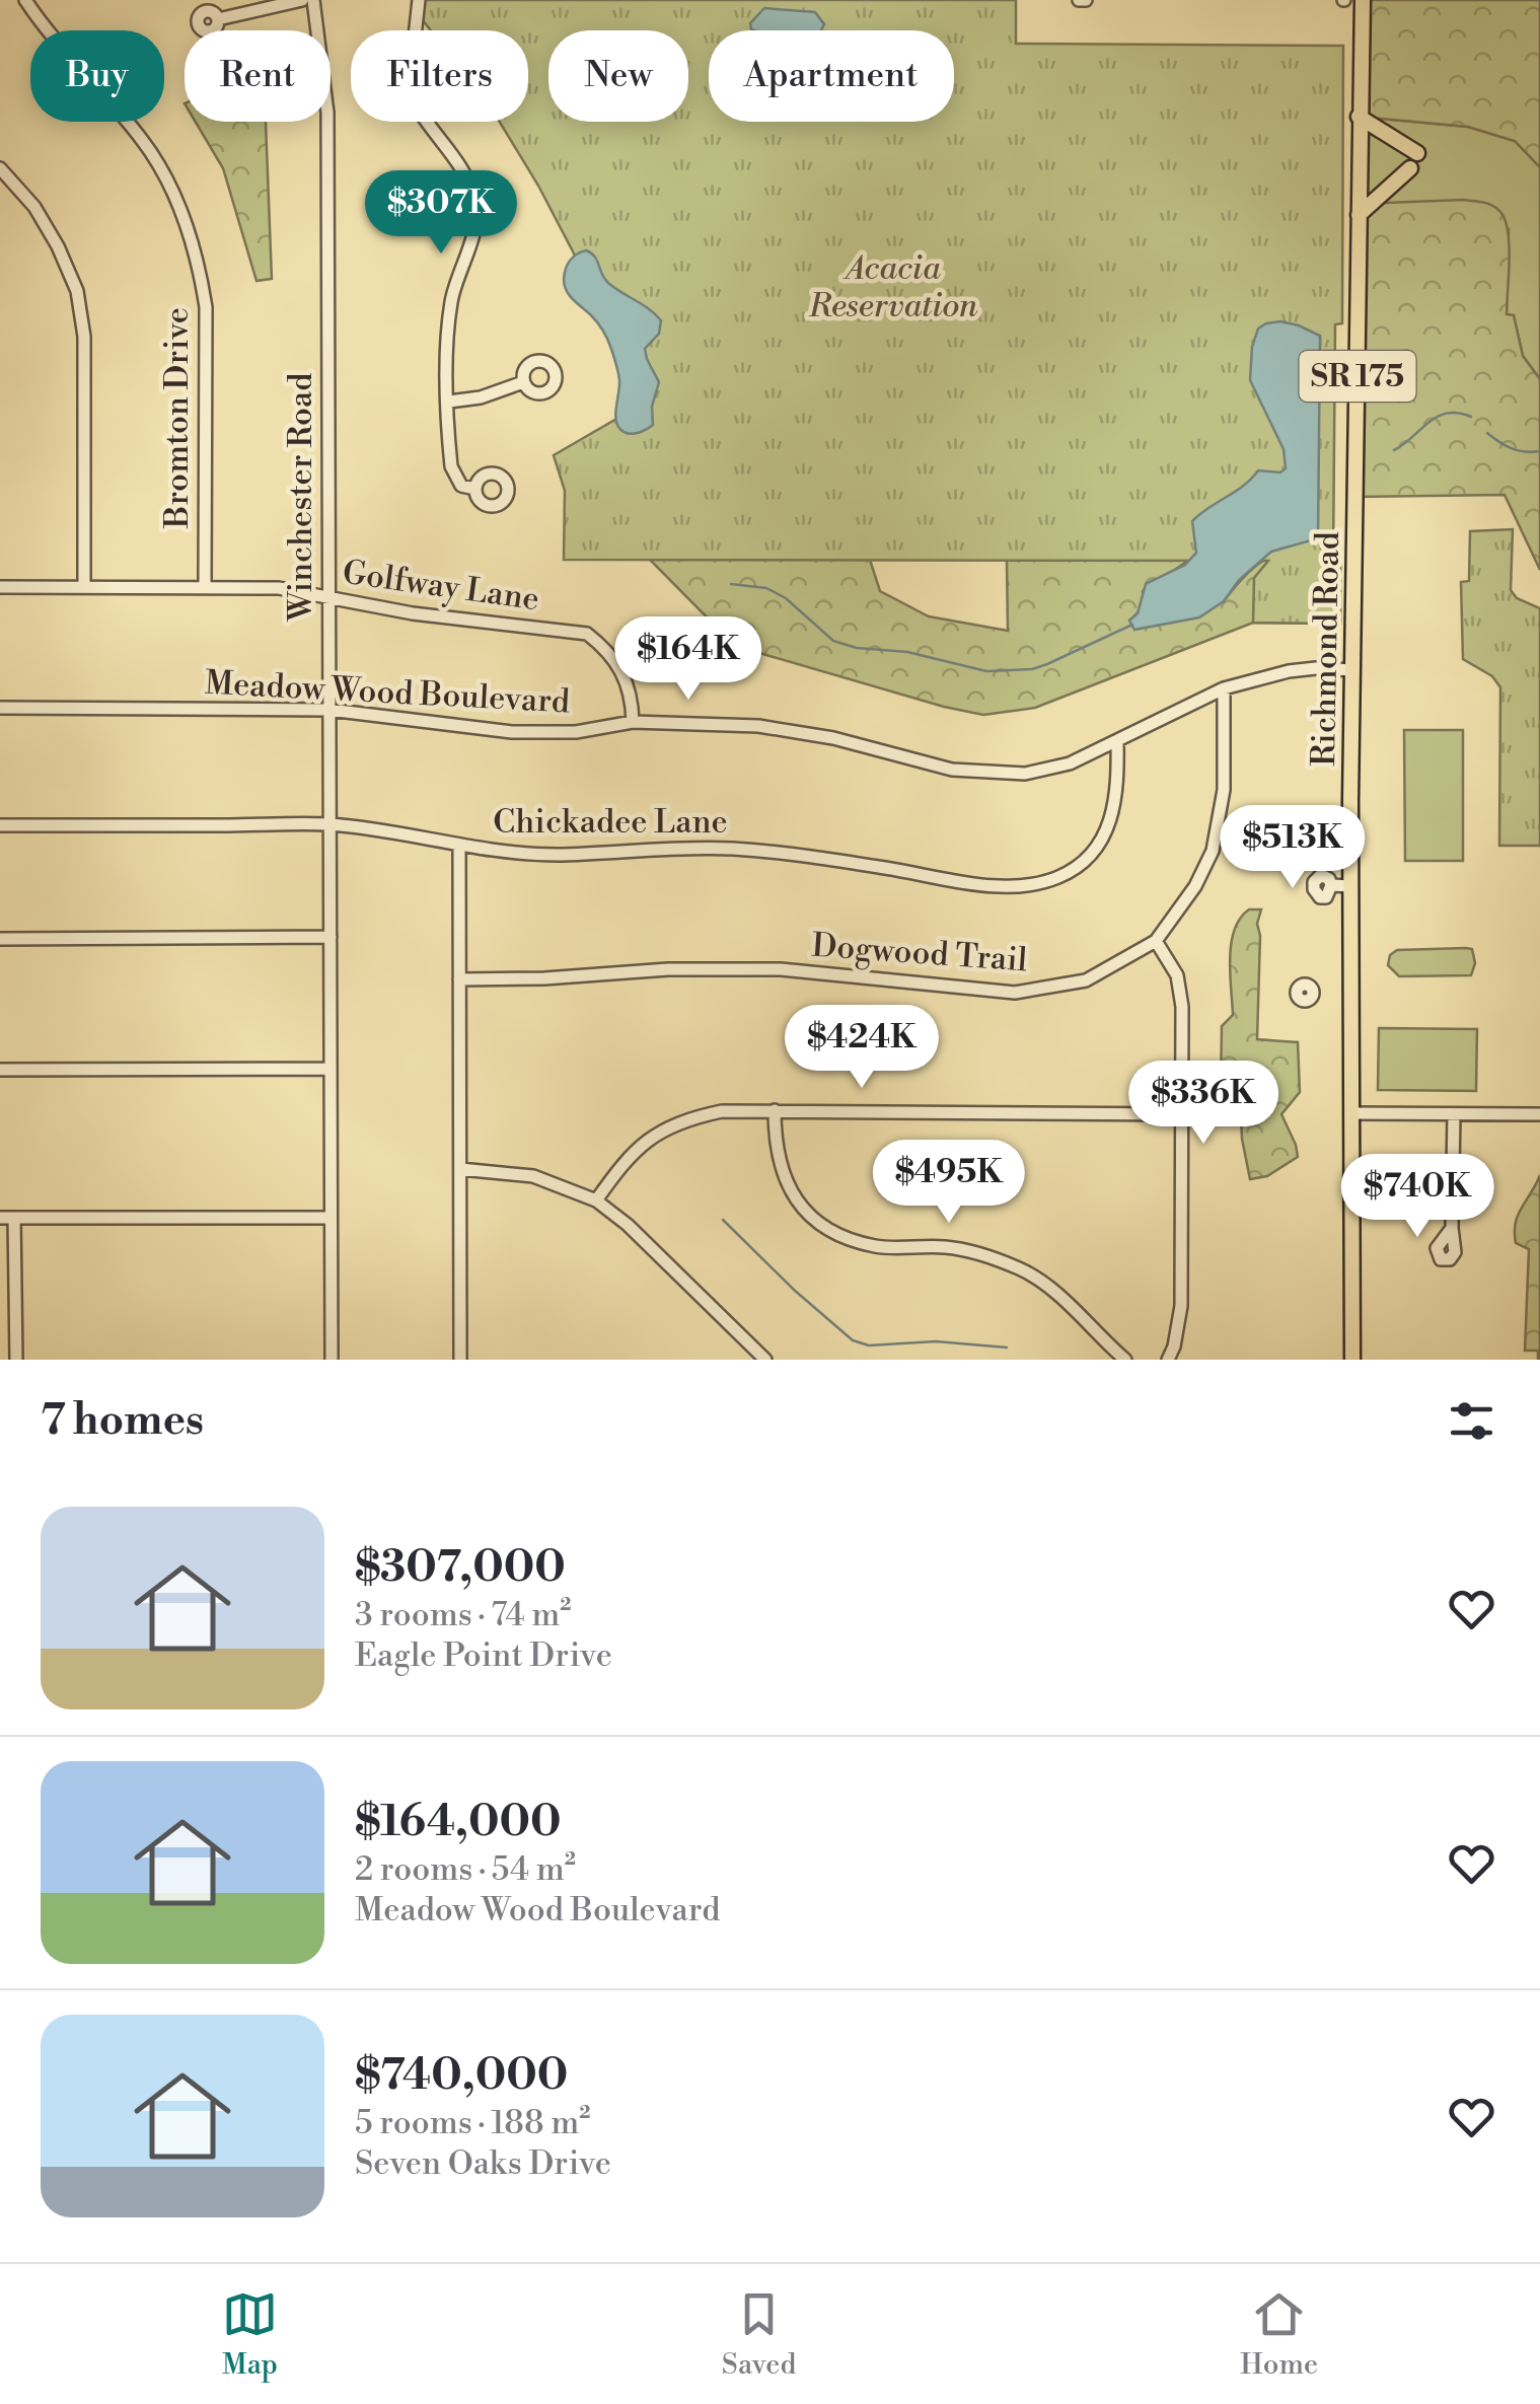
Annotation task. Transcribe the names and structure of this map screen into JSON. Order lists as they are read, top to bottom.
{
  "streets": {
    "main road": ["SR 175", "Richmond Road"],
    "street": [
      "Bromton Drive",
      "Winchester Road",
      "Golfway Lane",
      "Meadow Wood Boulevard",
      "Chickadee Lane",
      "Dogwood Trail"
    ]
  },
  "crossings": [
    ["Bromton Drive", "Golfway Lane"],
    ["Winchester Road", "Golfway Lane"],
    ["Winchester Road", "Meadow Wood Boulevard"],
    ["Winchester Road", "Chickadee Lane"],
    ["Golfway Lane", "Meadow Wood Boulevard"],
    ["Richmond Road", "Meadow Wood Boulevard"],
    ["Meadow Wood Boulevard", "Chickadee Lane"],
    ["Meadow Wood Boulevard", "Dogwood Trail"]
  ],
  "parks": ["Acacia Reservation"],
  "page": {
    "chip": [
      "Buy",
      "Rent",
      "Filters",
      "New",
      "Apartment"
    ],
    "price": [
      "$307K",
      "$164K",
      "$513K",
      "$424K",
      "$336K",
      "$495K",
      "$740K"
    ],
    "heading": "7 homes",
    "list": [
      {
        "name": "$307,000",
        "note": "3 rooms · 74 m² · Eagle Point Drive"
      },
      {
        "name": "$164,000",
        "note": "2 rooms · 54 m² · Meadow Wood Boulevard"
      },
      {
        "name": "$740,000",
        "note": "5 rooms · 188 m² · Seven Oaks Drive"
      }
    ],
    "tabs": ["Map", "Saved", "Home"]
  }
}
